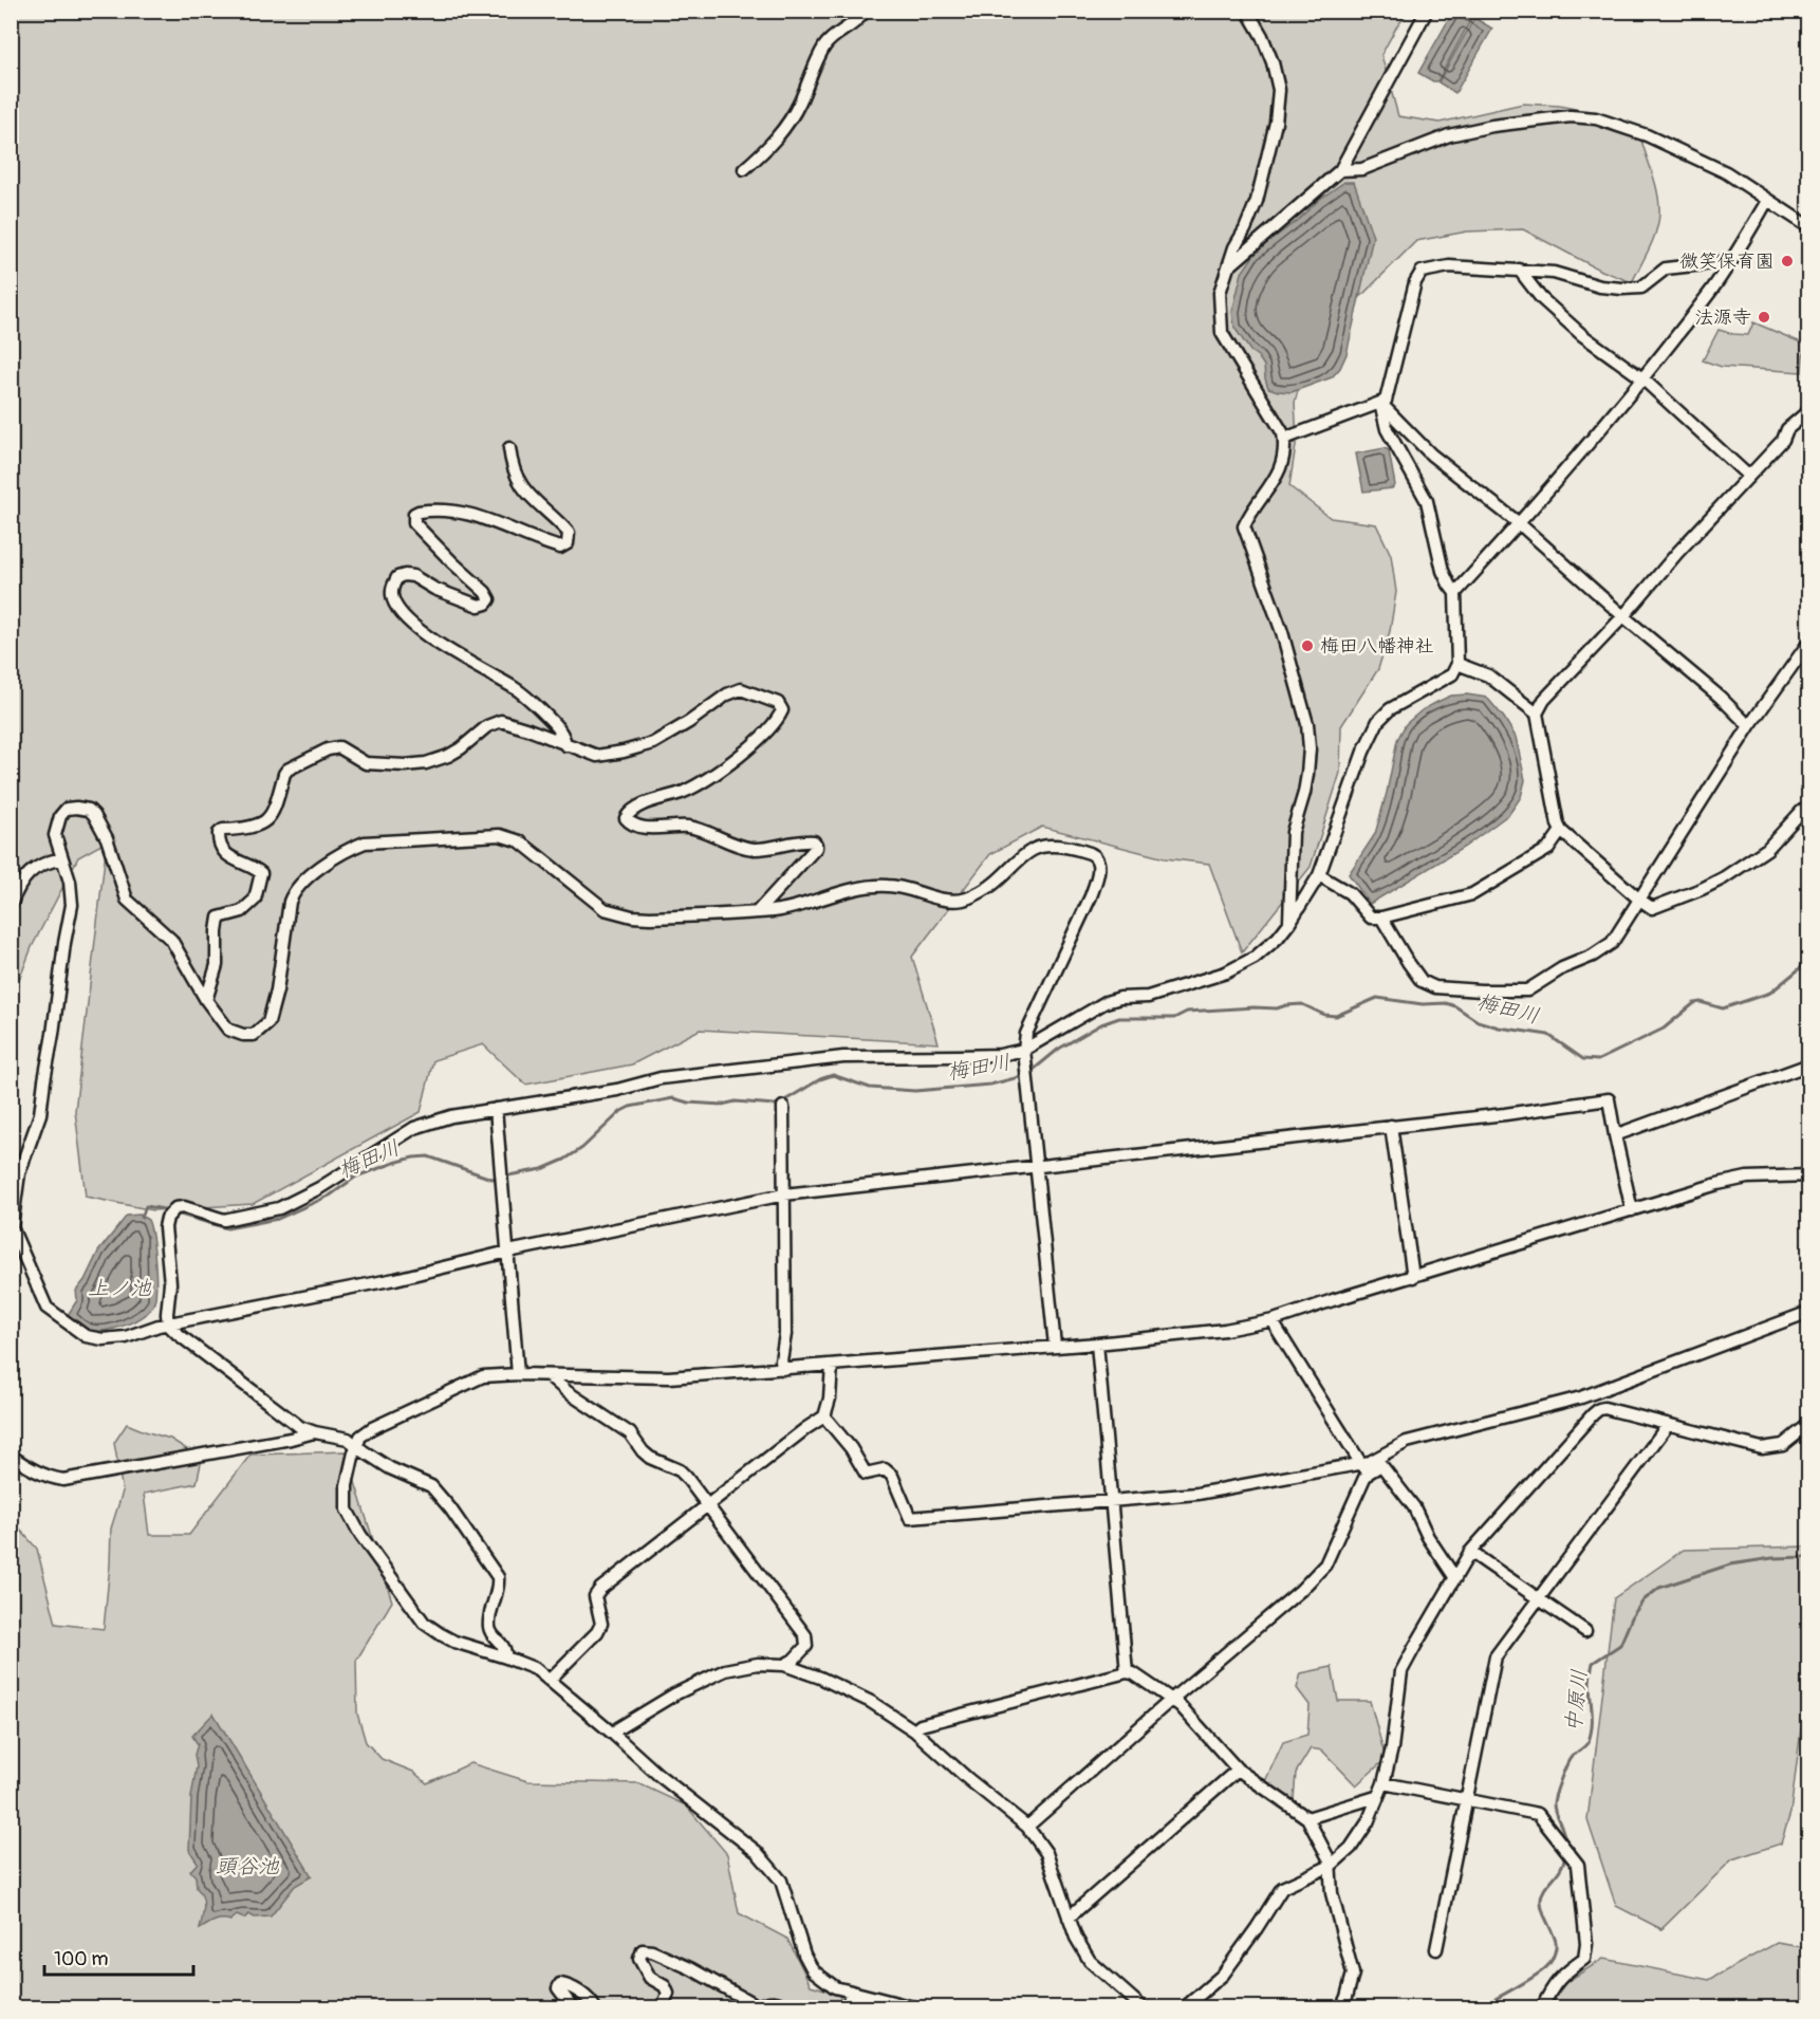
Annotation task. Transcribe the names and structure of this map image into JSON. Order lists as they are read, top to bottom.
{
  "water": [
    "梅田川",
    "上ノ池",
    "中原川",
    "頭谷池"
  ],
  "places": ["微笑保育園", "法源寺", "梅田八幡神社"],
  "scale_bar": "100 m"
}
